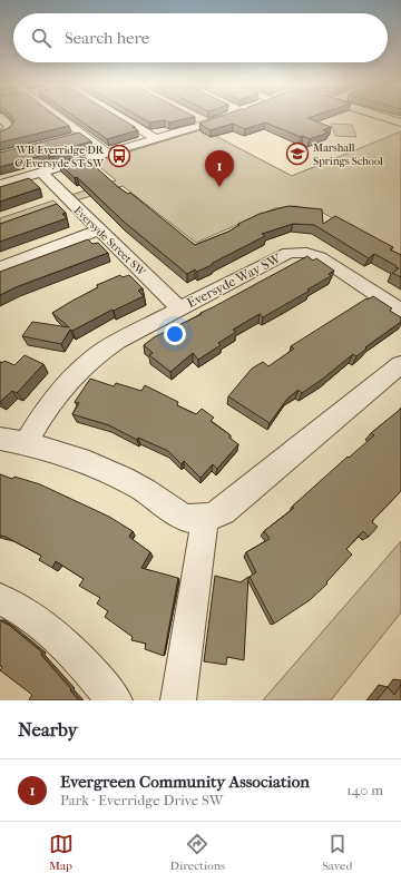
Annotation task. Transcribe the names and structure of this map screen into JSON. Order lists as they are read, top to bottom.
{
  "streets": {
    "street": ["Eversyde Street SW", "Eversyde Way SW"]
  },
  "crossings": [
    ["Eversyde Street SW", "Eversyde Way SW"]
  ],
  "places": {
    "school or university": ["Marshall Springs School"],
    "bus stop": ["WB Everridge DR @ Eversyde ST SW"]
  },
  "page": {
    "search": "Search here",
    "pins": "1",
    "heading": "Nearby",
    "list": [
      {
        "mark": "1",
        "name": "Evergreen Community Association",
        "note": "Park · Everridge Drive SW",
        "value": "140 m"
      }
    ],
    "nav": ["Map", "Directions", "Saved"]
  }
}
